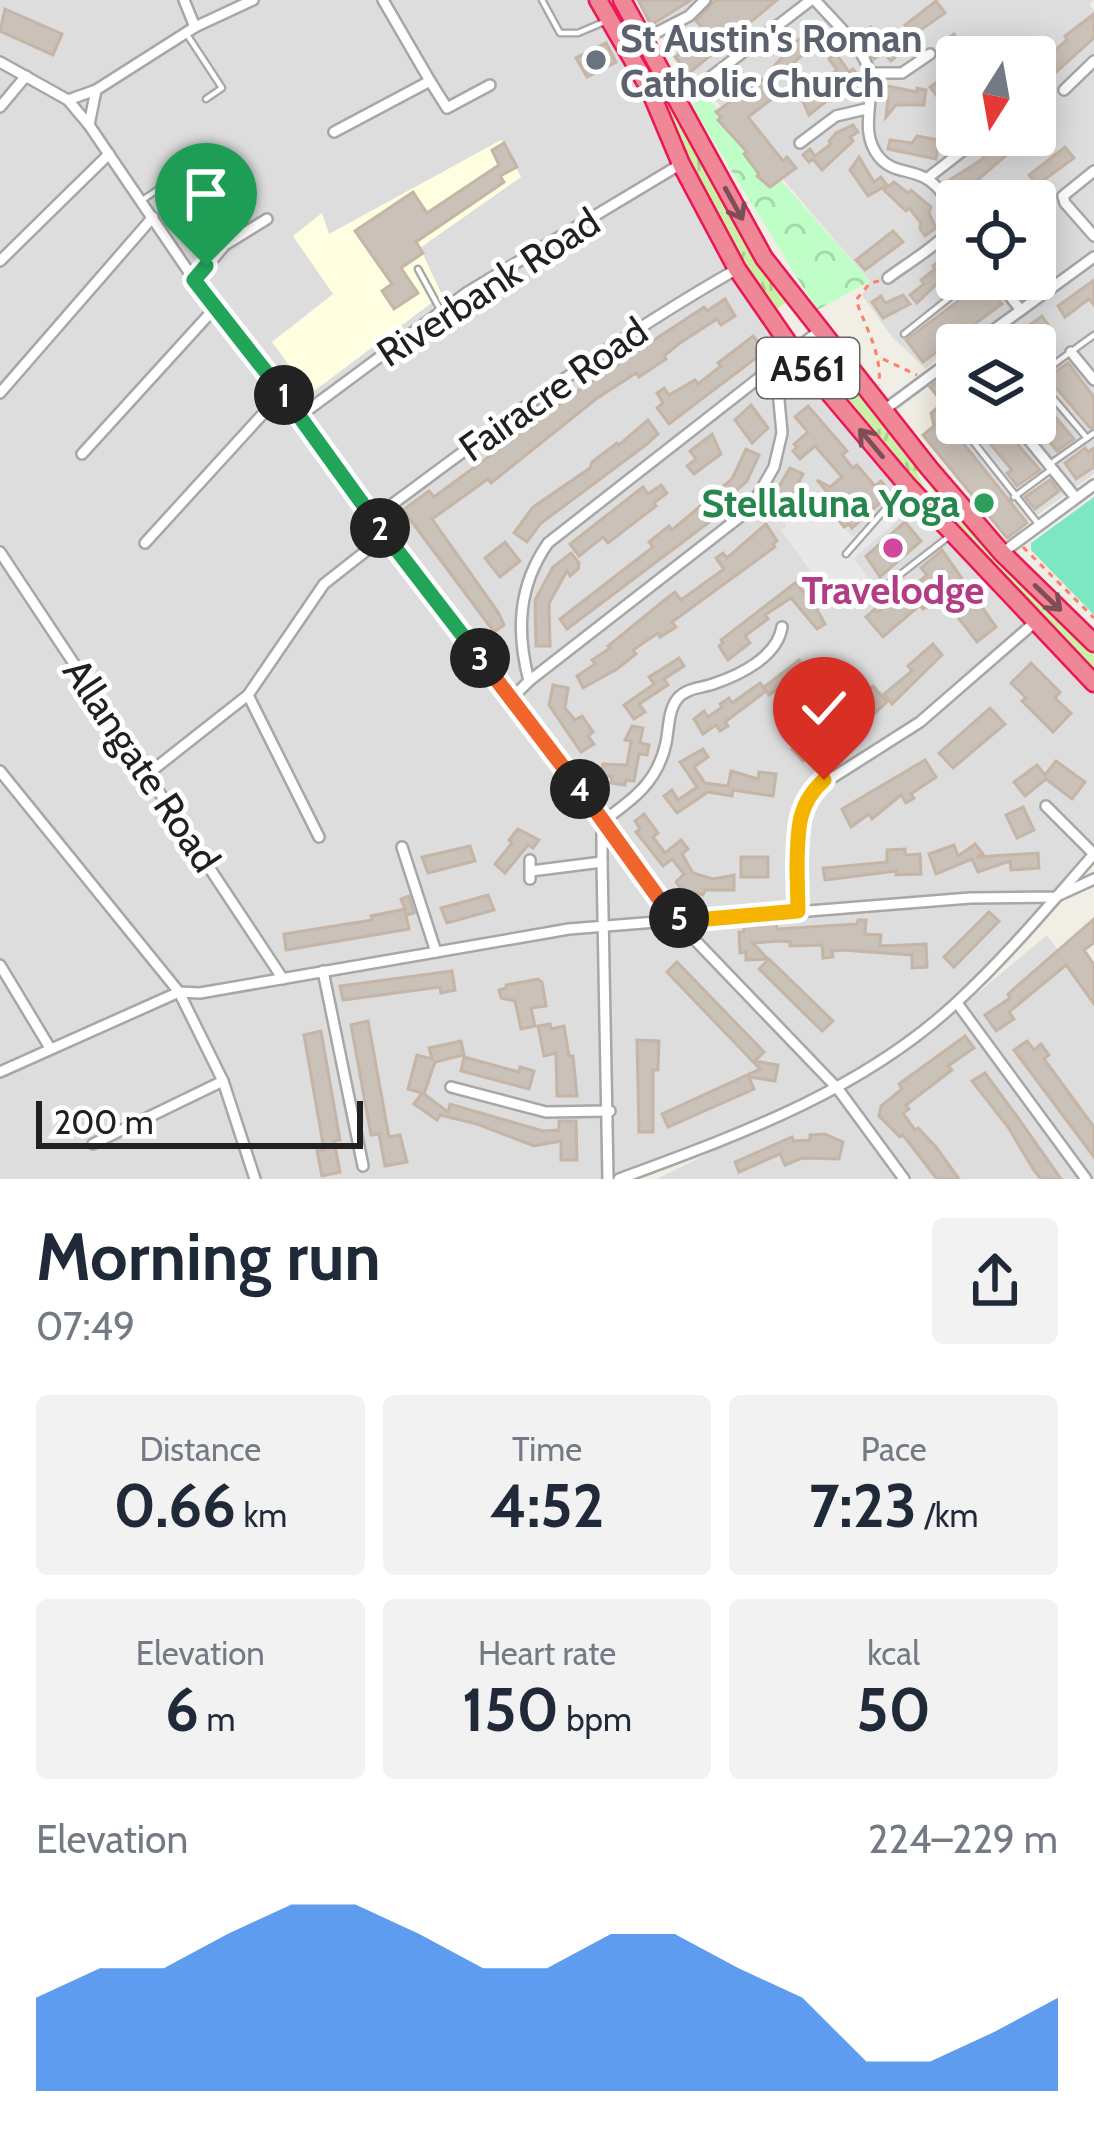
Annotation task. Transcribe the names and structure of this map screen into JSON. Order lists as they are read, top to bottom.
{
  "streets": {
    "highway": ["A561"],
    "street": ["Riverbank Road", "Fairacre Road", "Allangate Road"]
  },
  "crossings": [
    ["Riverbank Road", "A561"],
    ["A561", "Fairacre Road"]
  ],
  "places": ["St Austin's Roman Catholic Church", "Stellaluna Yoga", "Travelodge"],
  "scale_bar": "200 m",
  "north": "bottom",
  "page": {
    "pins": [
      "1",
      "2",
      "3",
      "4",
      "5"
    ],
    "scale": "200 m",
    "heading": ["Morning run", "07:49"],
    "stats": [
      ["Distance", "0.66 km"],
      ["Time", "4:52"],
      ["Pace", "7:23 /km"],
      ["Elevation", "6 m"],
      ["Heart rate", "150 bpm"],
      ["kcal", "50"]
    ],
    "chart": ["Elevation", "224–229 m"]
  }
}
